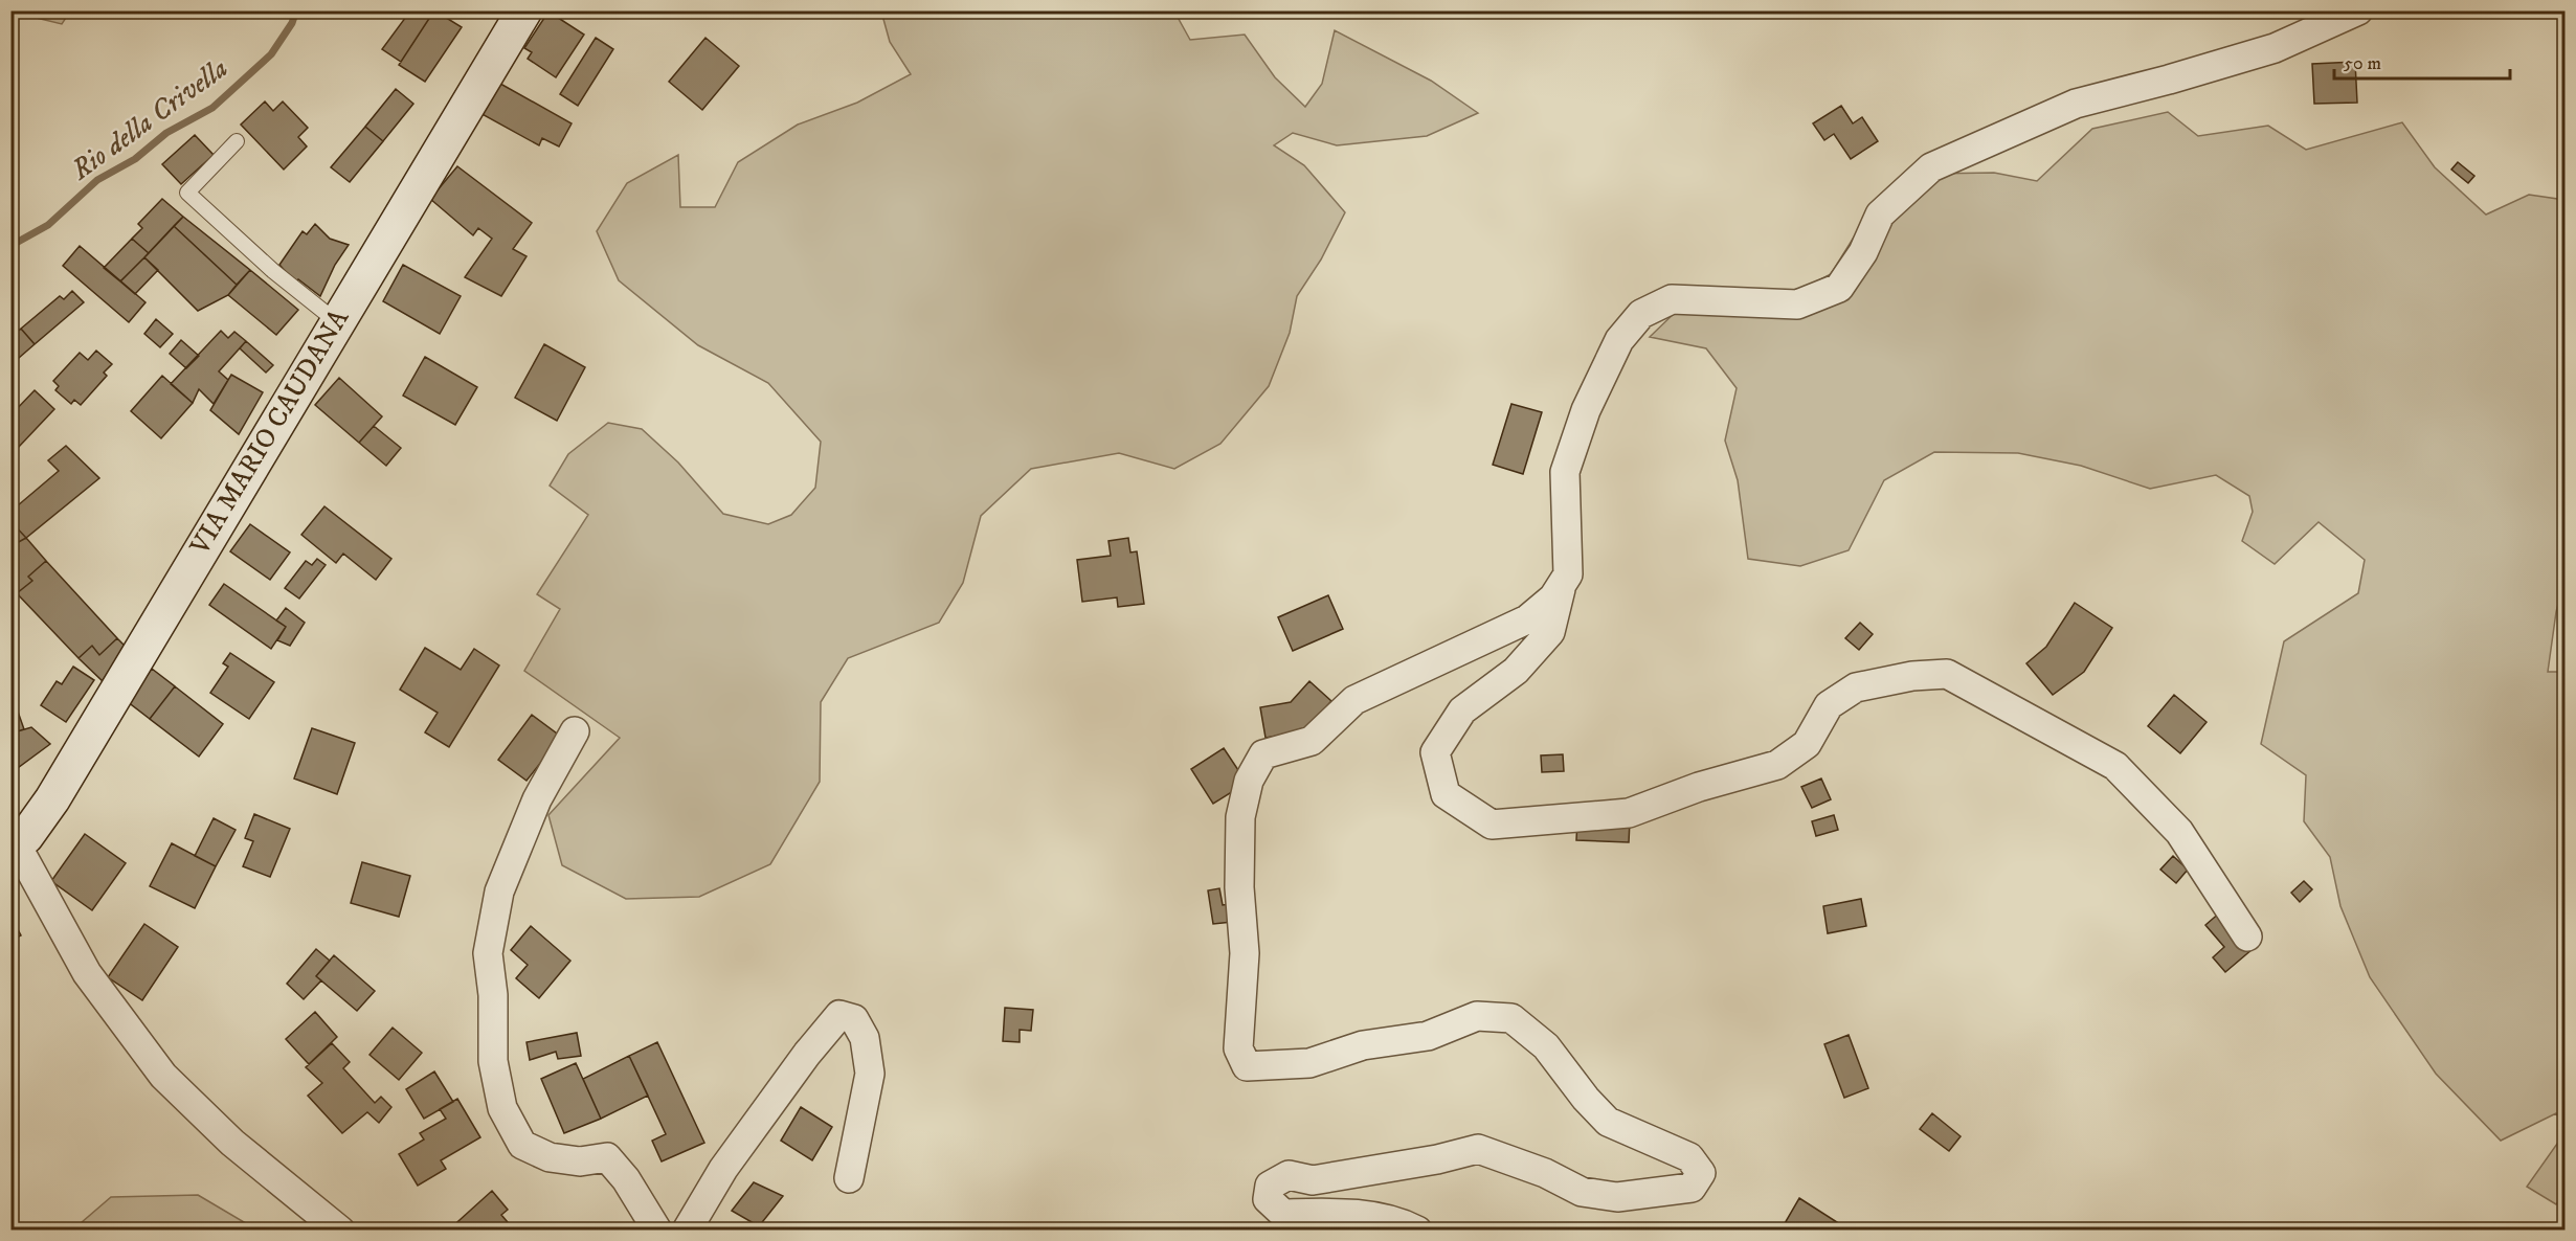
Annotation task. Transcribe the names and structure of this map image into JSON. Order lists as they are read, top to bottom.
{
  "streets": {
    "main road": ["VIA MARIO CAUDANA"]
  },
  "water": ["Rio della Crivella"],
  "scale_bar": "50 m"
}
